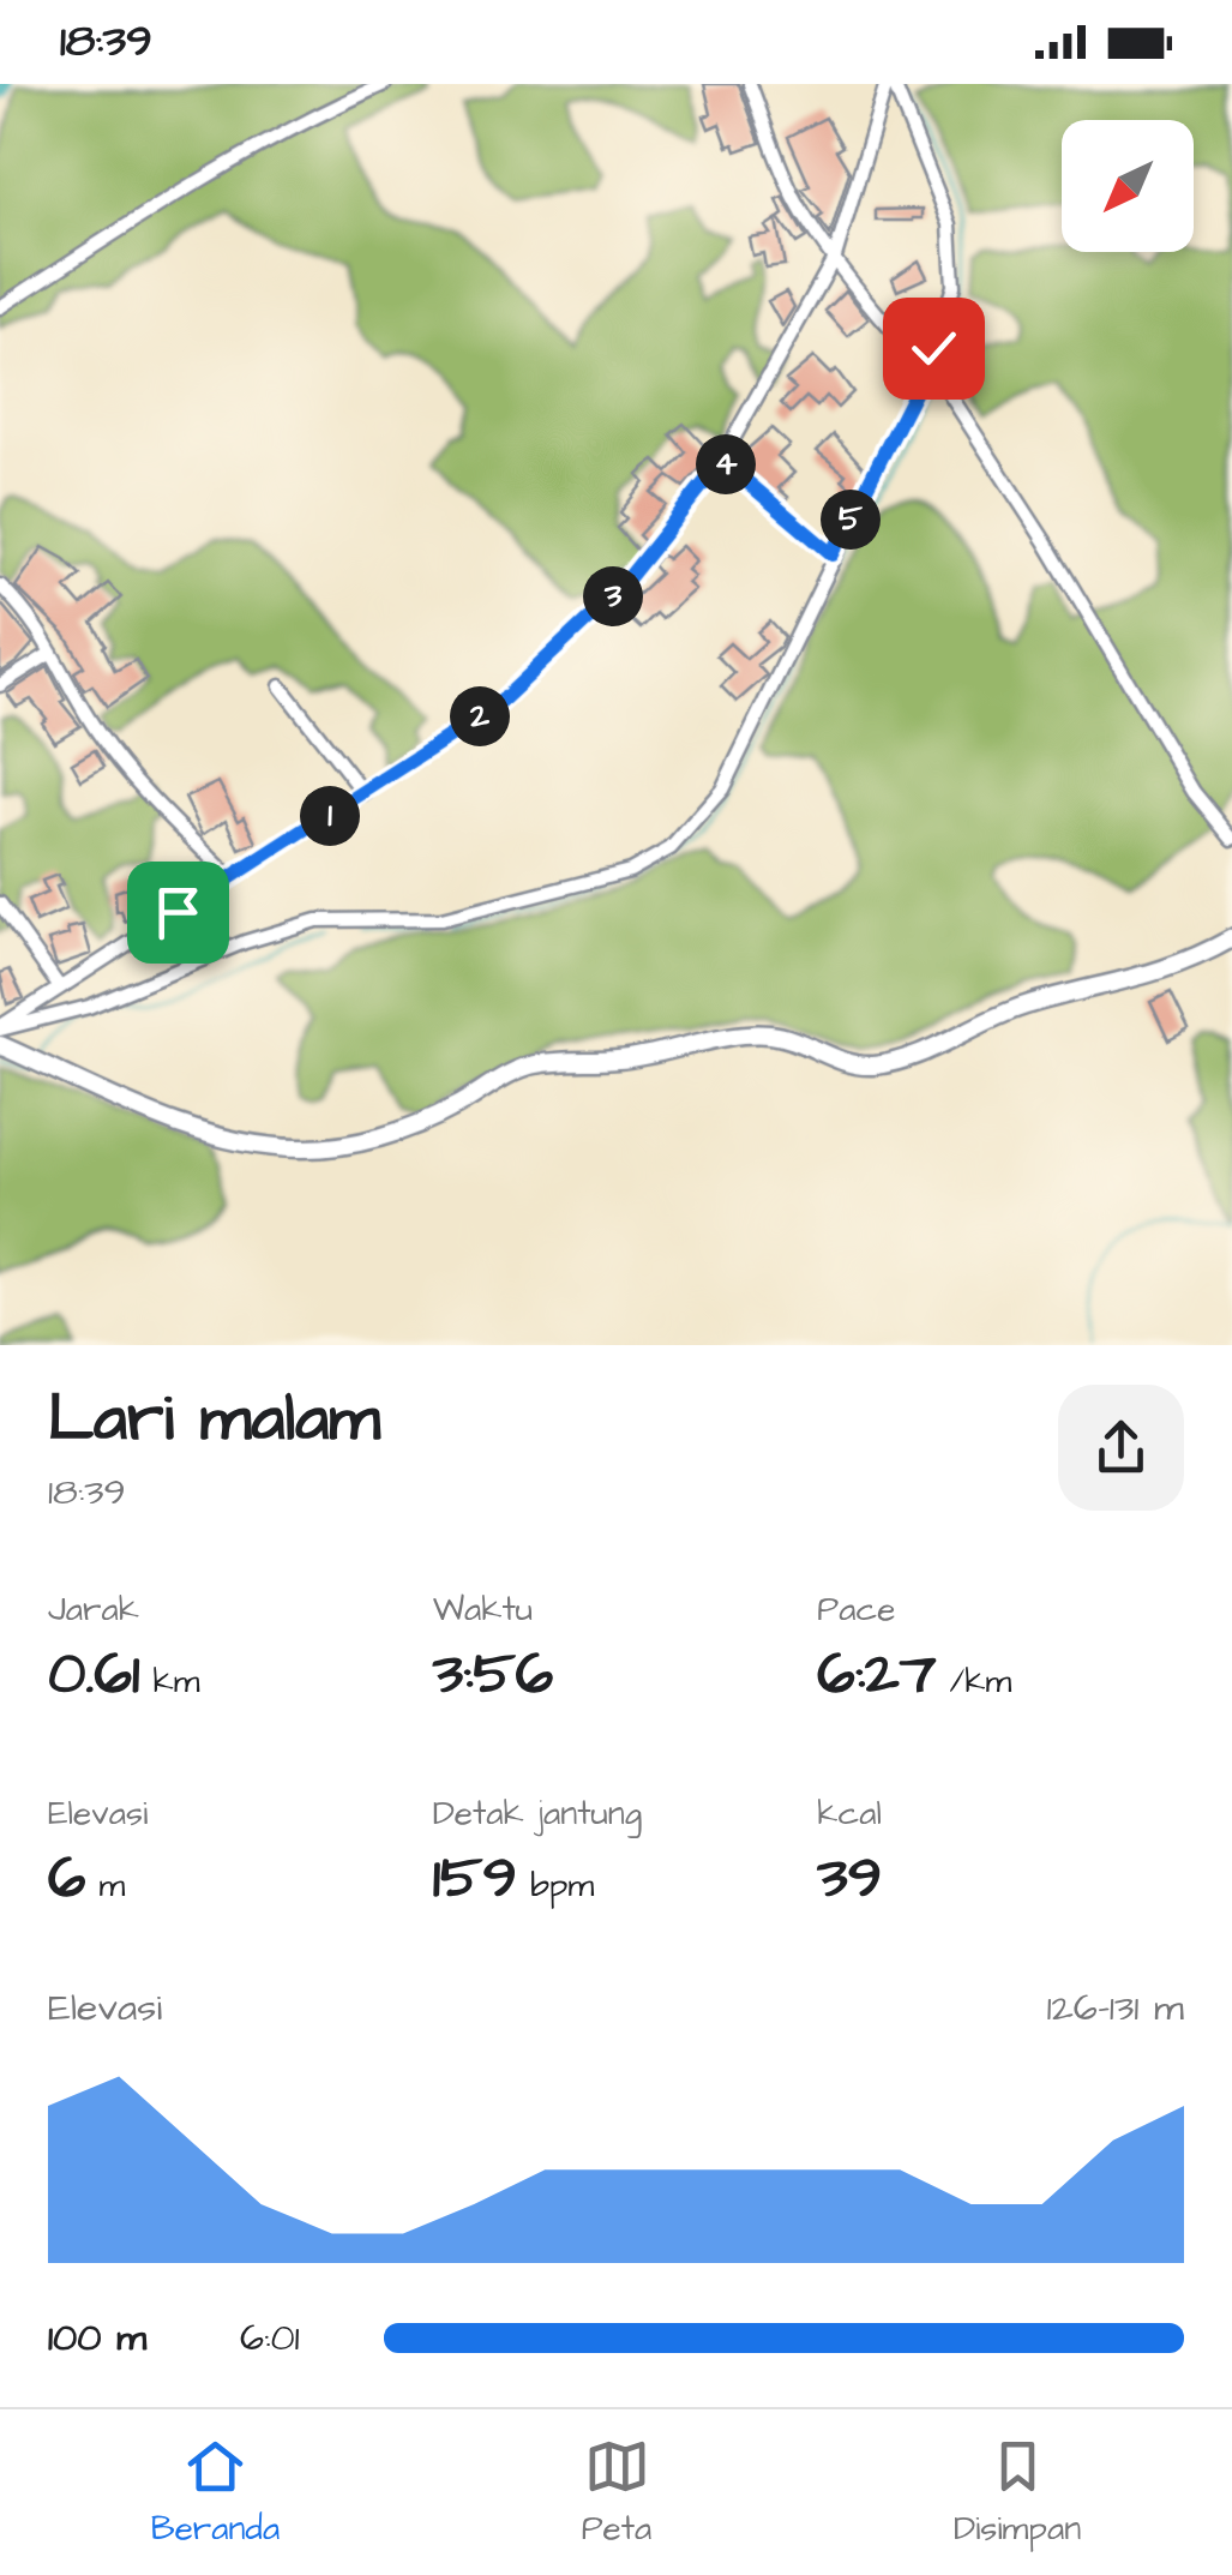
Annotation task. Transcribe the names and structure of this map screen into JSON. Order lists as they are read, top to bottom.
{
  "north": "bottom left",
  "page": {
    "status": "18:39",
    "pins": [
      "4",
      "5",
      "3",
      "2",
      "1"
    ],
    "heading": ["Lari malam", "18:39"],
    "stats": [
      ["Jarak", "0.61 km"],
      ["Waktu", "3:56"],
      ["Pace", "6:27 /km"],
      ["Elevasi", "6 m"],
      ["Detak jantung", "159 bpm"],
      ["kcal", "39"]
    ],
    "chart": ["Elevasi", "126–131 m"],
    "list": [
      {
        "name": "100 m",
        "note": "6:01"
      }
    ],
    "tabs": ["Beranda", "Peta", "Disimpan"]
  }
}
